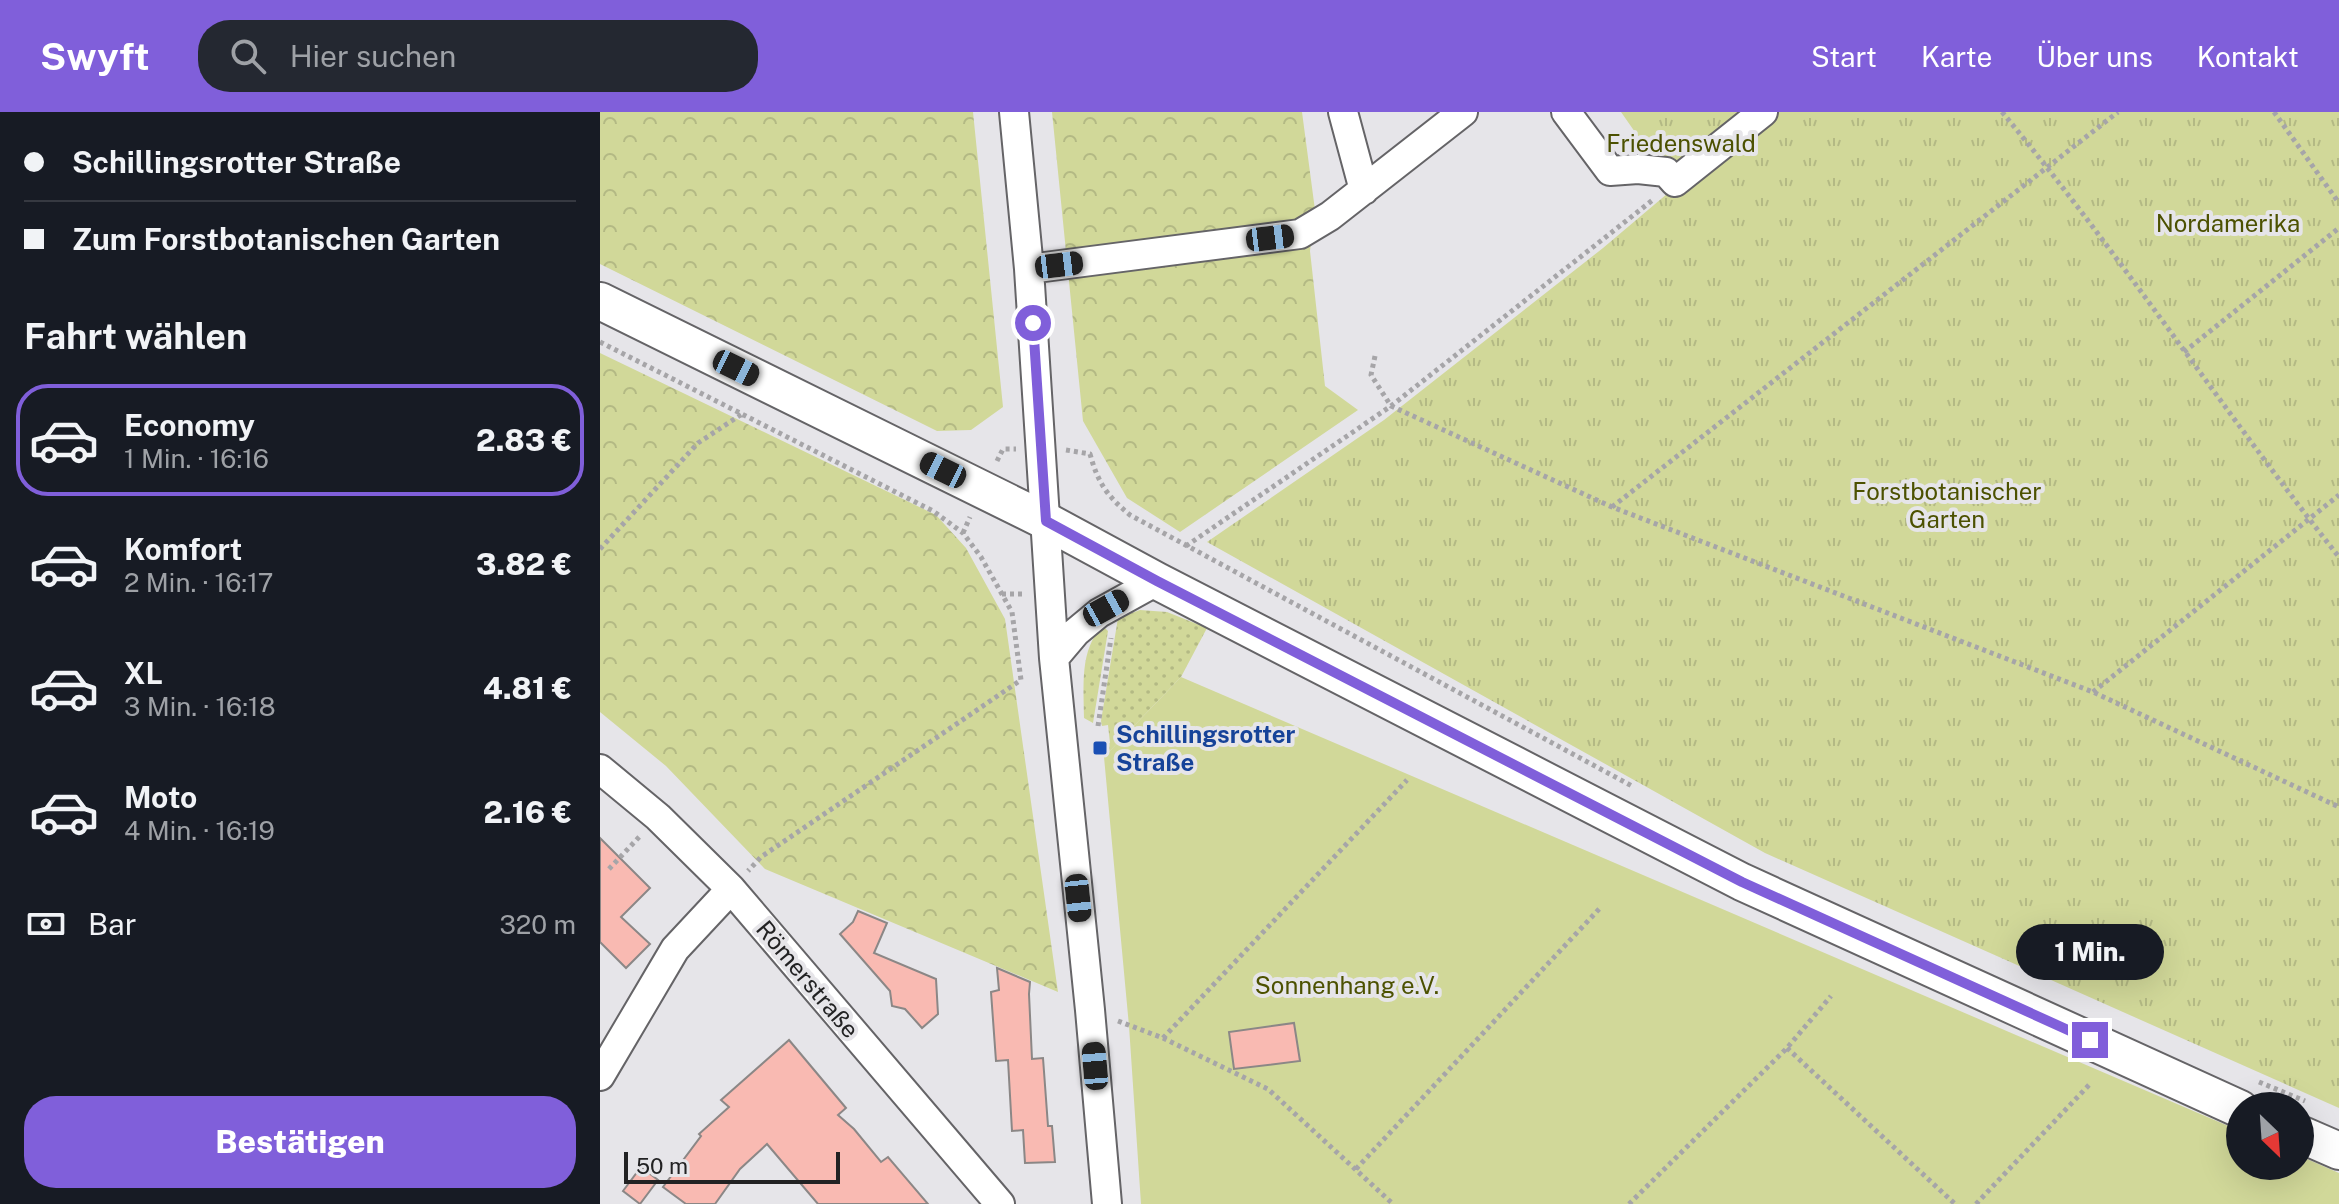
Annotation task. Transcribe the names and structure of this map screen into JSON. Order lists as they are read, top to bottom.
{
  "streets": {
    "street": ["Römerstraße"]
  },
  "parks": [
    "Friedenswald",
    "Nordamerika",
    "Forstbotanischer Garten",
    "Sonnenhang e.V."
  ],
  "places": {
    "transit": ["Schillingsrotter Straße"]
  },
  "scale_bar": "50 m",
  "north": "bottom right",
  "page": {
    "header": "Swyft",
    "search": "Hier suchen",
    "nav": [
      "Start",
      "Karte",
      "Über uns",
      "Kontakt"
    ],
    "banner": ["Schillingsrotter Straße", "Zum Forstbotanischen Garten"],
    "heading": "Fahrt wählen",
    "list": [
      {
        "name": "Economy",
        "note": "1 Min. · 16:16",
        "value": "2.83 €"
      },
      {
        "name": "Komfort",
        "note": "2 Min. · 16:17",
        "value": "3.82 €"
      },
      {
        "name": "XL",
        "note": "3 Min. · 16:18",
        "value": "4.81 €"
      },
      {
        "name": "Moto",
        "note": "4 Min. · 16:19",
        "value": "2.16 €"
      }
    ],
    "pay": ["Bar", "320 m"],
    "bubble": "1 Min.",
    "buttons": "Bestätigen",
    "scale": "50 m"
  }
}
